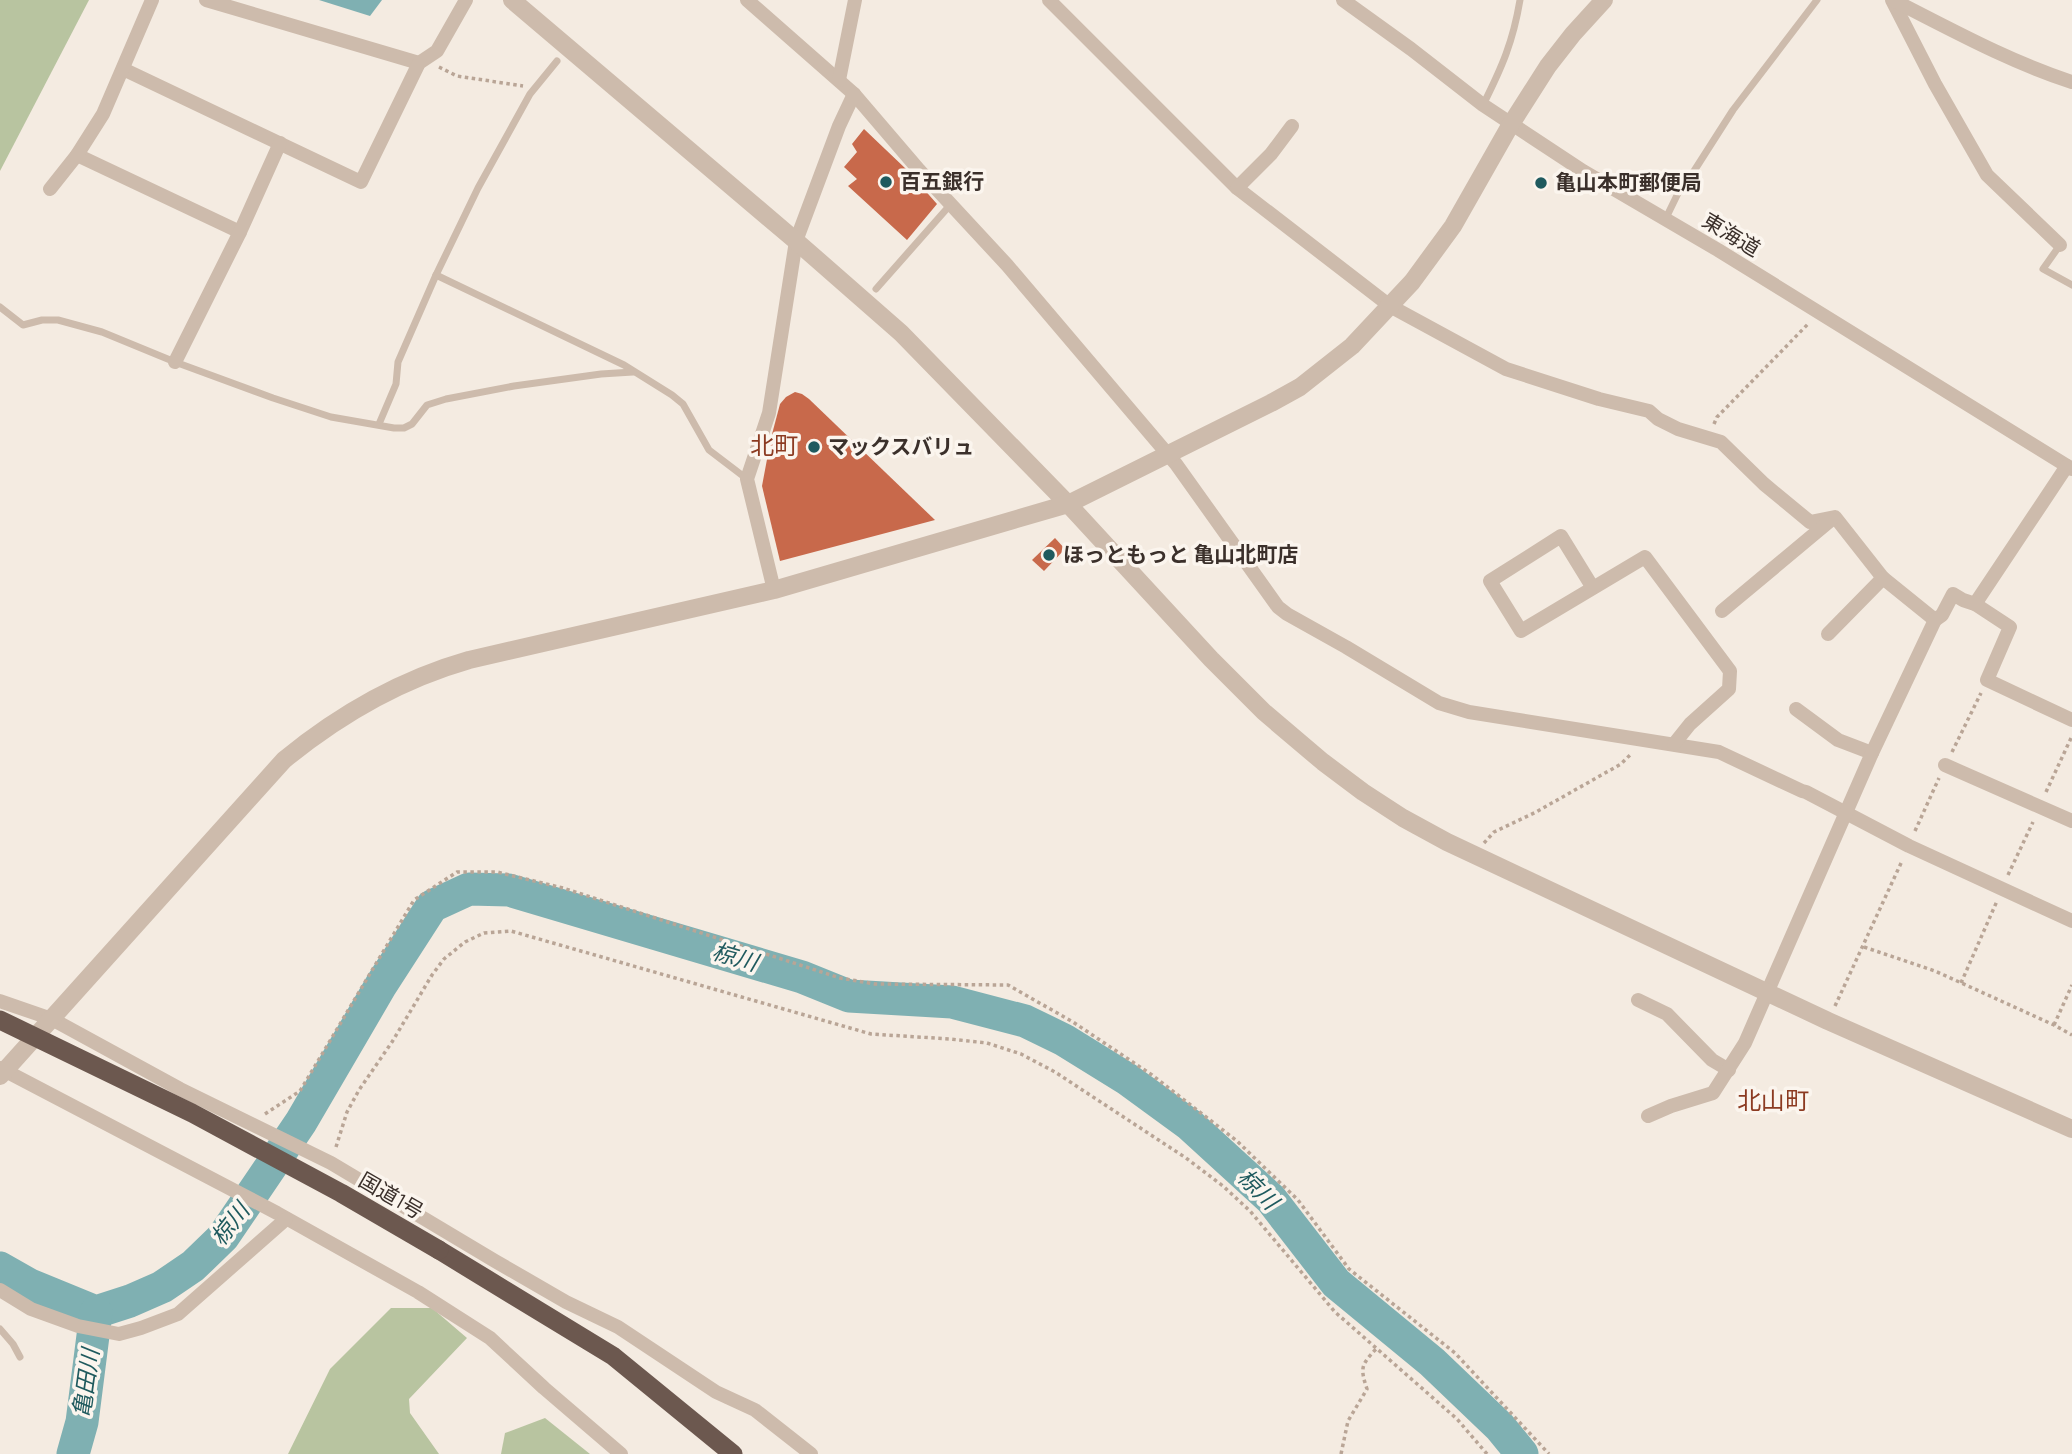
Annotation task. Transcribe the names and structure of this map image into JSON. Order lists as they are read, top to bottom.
{
  "streets": {
    "highway": ["国道1号"],
    "street": ["東海道"]
  },
  "districts": ["北町", "北山町"],
  "water": ["椋川", "亀田川"],
  "places": [
    "百五銀行",
    "亀山本町郵便局",
    "マックスバリュ",
    "ほっともっと 亀山北町店"
  ]
}
